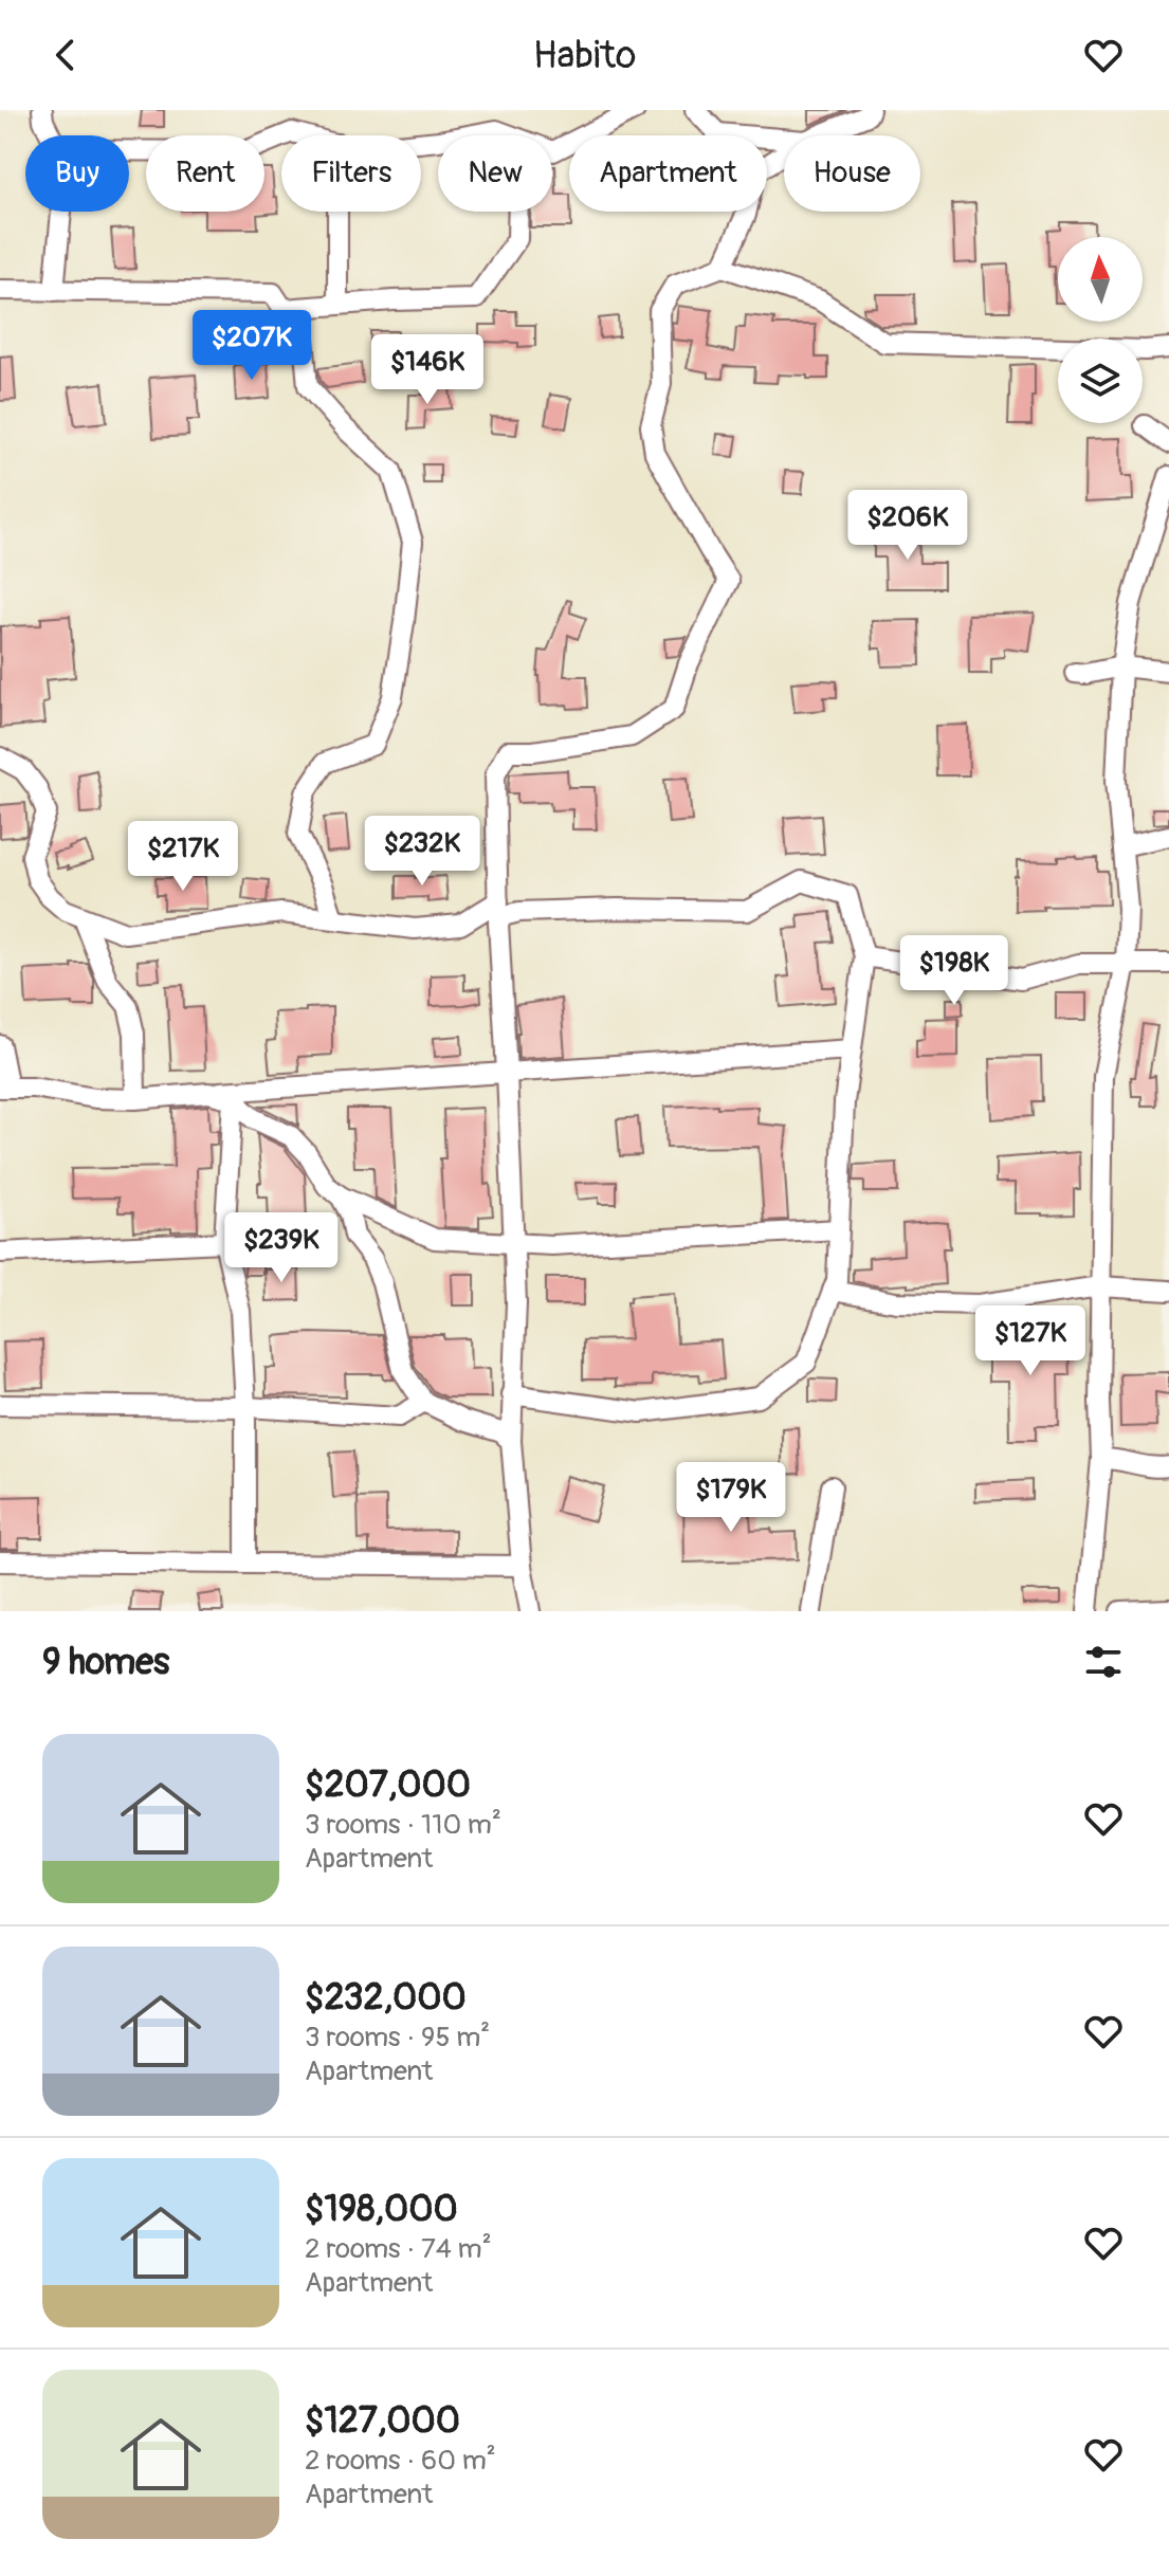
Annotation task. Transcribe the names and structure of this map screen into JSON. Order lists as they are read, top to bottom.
{
  "north": "top",
  "page": {
    "header": "Habito",
    "chip": [
      "Buy",
      "Rent",
      "Filters",
      "New",
      "Apartment",
      "House"
    ],
    "price": [
      "$207K",
      "$146K",
      "$206K",
      "$232K",
      "$217K",
      "$198K",
      "$239K",
      "$127K",
      "$179K"
    ],
    "heading": "9 homes",
    "list": [
      {
        "name": "$207,000",
        "note": "3 rooms · 110 m² · Apartment"
      },
      {
        "name": "$232,000",
        "note": "3 rooms · 95 m² · Apartment"
      },
      {
        "name": "$198,000",
        "note": "2 rooms · 74 m² · Apartment"
      },
      {
        "name": "$127,000",
        "note": "2 rooms · 60 m² · Apartment"
      }
    ]
  }
}
